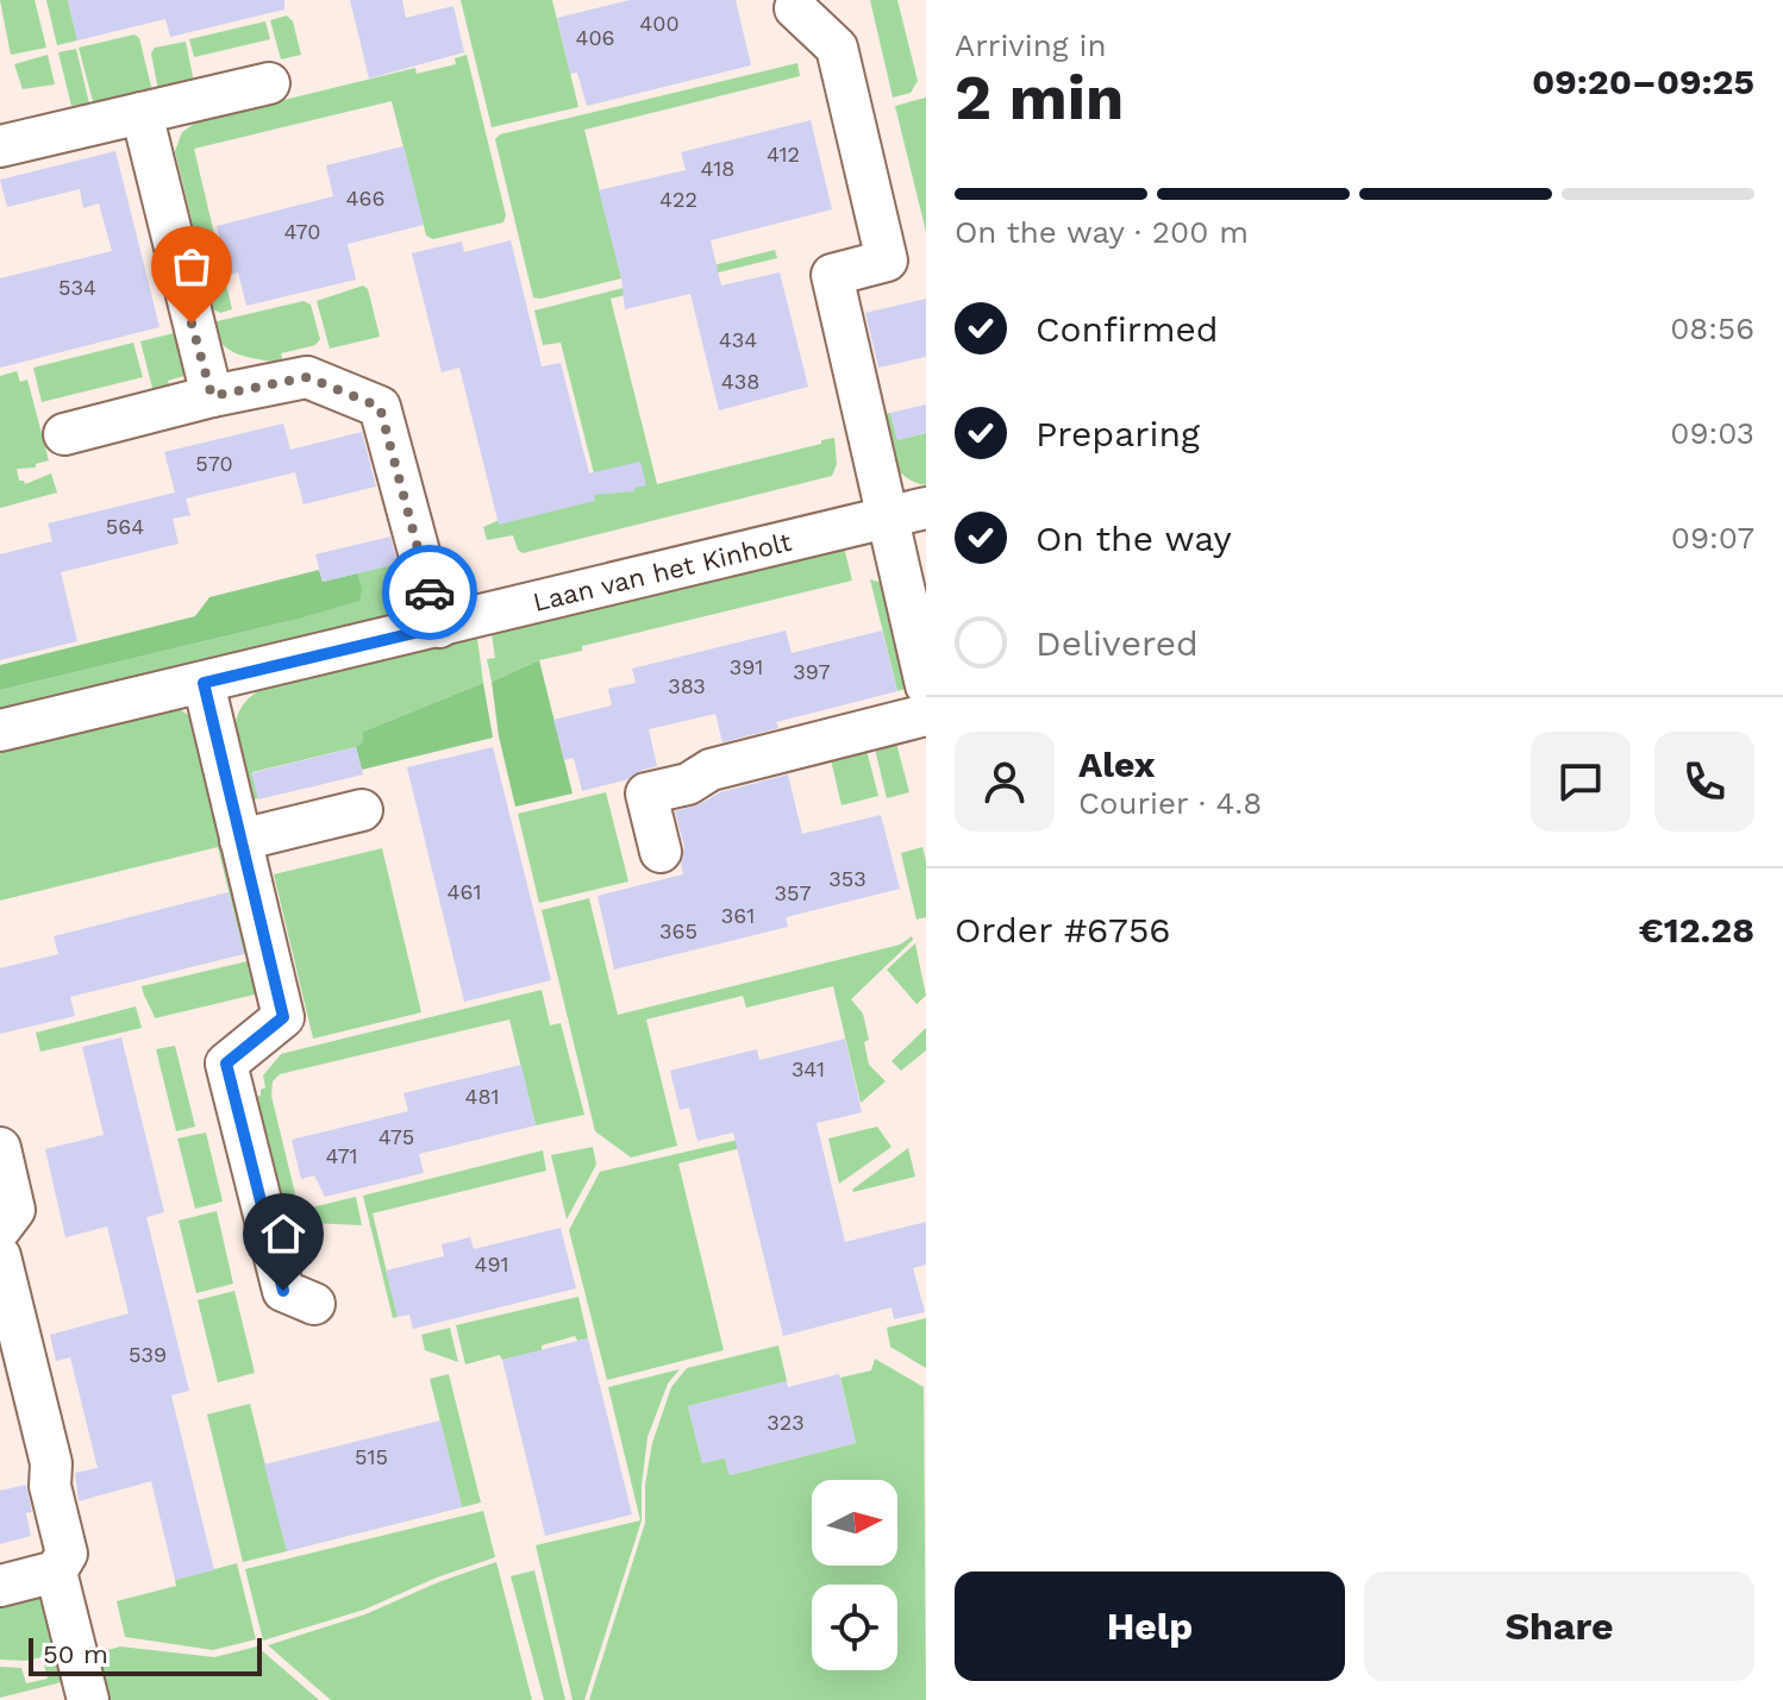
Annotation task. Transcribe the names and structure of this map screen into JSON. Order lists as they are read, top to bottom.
{
  "streets": {
    "street": ["Laan van het Kinholt"]
  },
  "house_numbers": [
    "400",
    "406",
    "412",
    "418",
    "466",
    "422",
    "470",
    "534",
    "434",
    "438",
    "570",
    "564",
    "391",
    "397",
    "383",
    "353",
    "461",
    "357",
    "361",
    "365",
    "341",
    "481",
    "475",
    "471",
    "491",
    "539",
    "323",
    "515"
  ],
  "scale_bar": "50 m",
  "north": "right",
  "page": {
    "heading": ["2 min", "Arriving in", "09:20–09:25"],
    "panel": [
      "Alex",
      "Courier · 4.8",
      "Order #6756",
      "€12.28"
    ],
    "bar": "On the way · 200 m",
    "list": [
      ["Confirmed", "08:56"],
      ["Preparing", "09:03"],
      ["On the way", "09:07"],
      "Delivered"
    ],
    "buttons": ["Help", "Share"],
    "scale": "50 m"
  }
}
